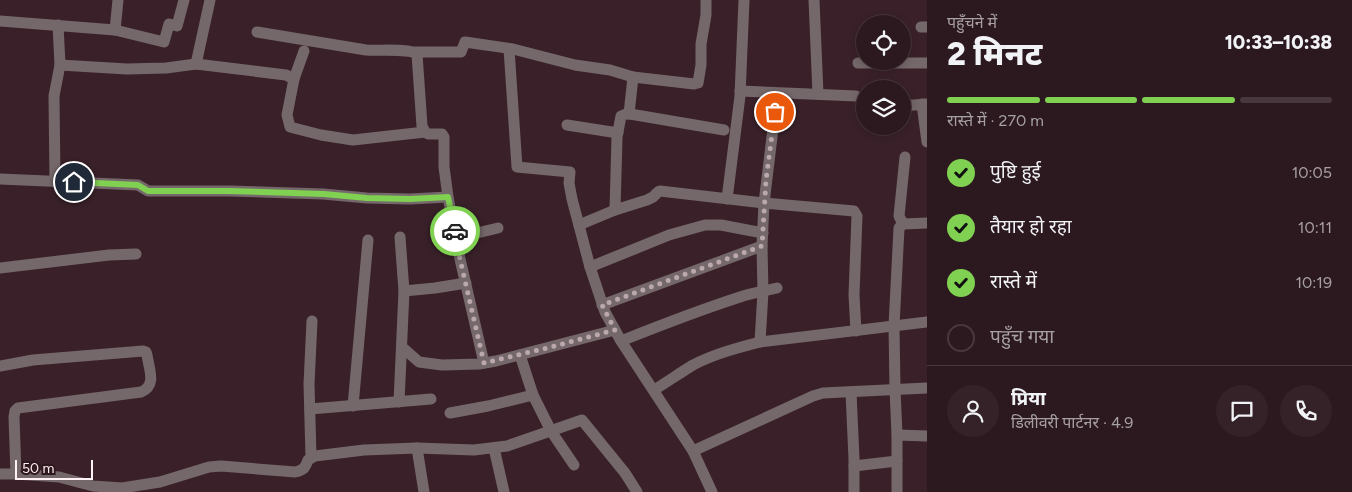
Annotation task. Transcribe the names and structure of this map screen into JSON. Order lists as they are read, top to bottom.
{
  "scale_bar": "50 m",
  "page": {
    "heading": ["2 मिनट", "पहुँचने में", "10:33–10:38"],
    "panel": ["प्रिया", "डिलीवरी पार्टनर · 4.9"],
    "bar": "रास्ते में · 270 m",
    "list": [
      ["पुष्टि हुई", "10:05"],
      ["तैयार हो रहा", "10:11"],
      ["रास्ते में", "10:19"],
      "पहुँच गया"
    ],
    "scale": "50 m"
  }
}
